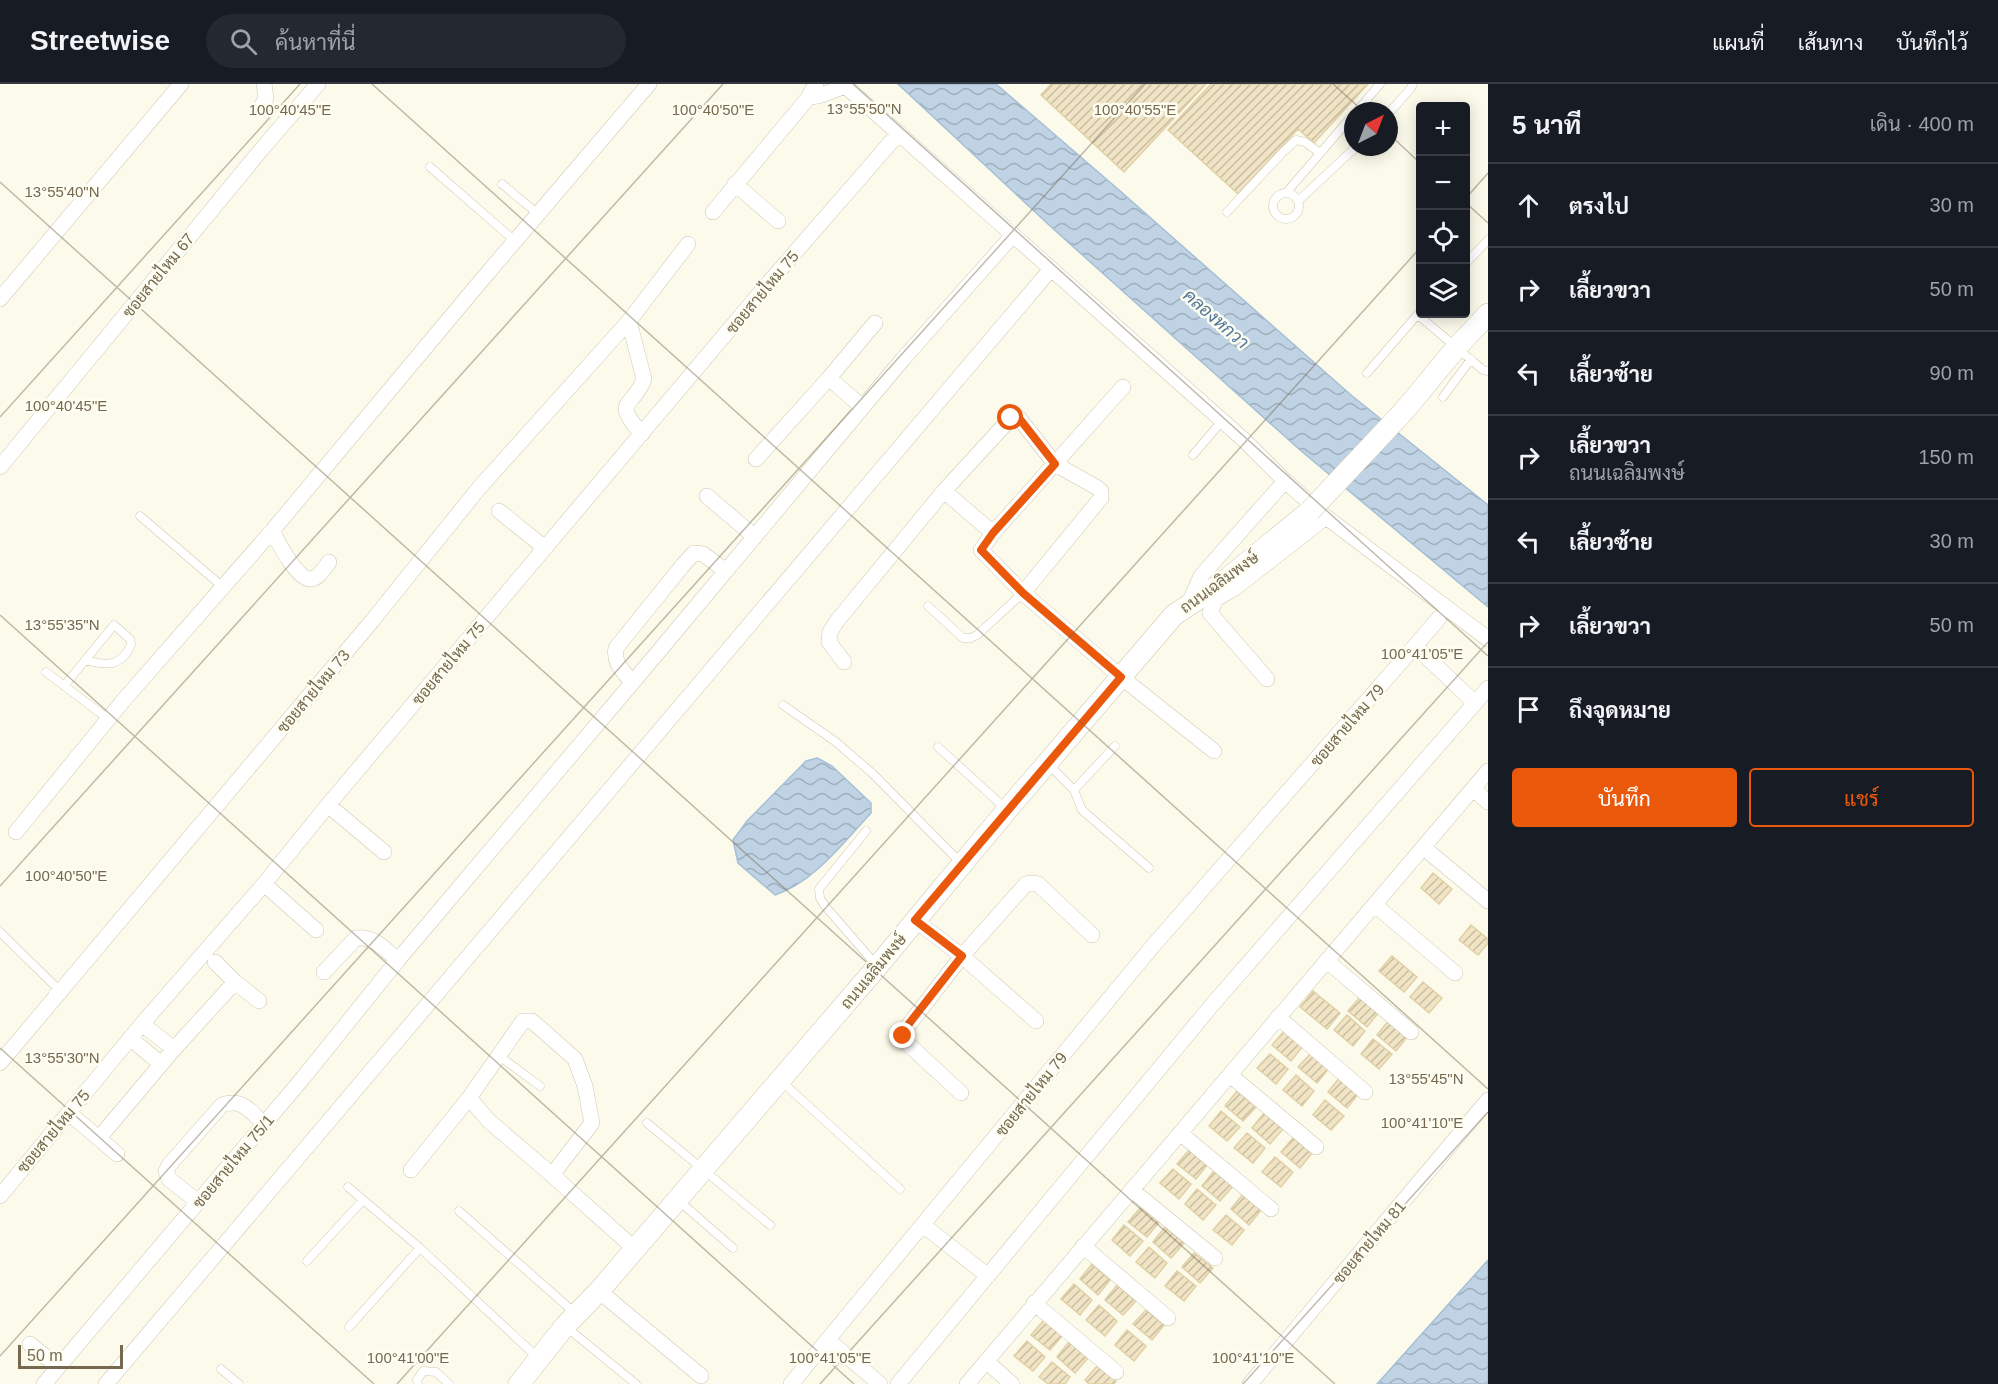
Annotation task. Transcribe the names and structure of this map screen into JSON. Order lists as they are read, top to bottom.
{
  "streets": {
    "main road": ["ถนนเฉลิมพงษ์"],
    "street": [
      "ซอยสายไหม 67",
      "ซอยสายไหม 75",
      "ซอยสายไหม 73",
      "ซอยสายไหม 79",
      "ซอยสายไหม 75/1",
      "ซอยสายไหม 81"
    ]
  },
  "water": ["คลองหกวา"],
  "scale_bar": "50 m",
  "north": "top right",
  "page": {
    "header": "Streetwise",
    "search": "ค้นหาที่นี่",
    "nav": ["แผนที่", "เส้นทาง", "บันทึกไว้"],
    "heading": ["5 นาที", "เดิน · 400 m"],
    "map_buttons": ["+", "−"],
    "list": [
      ["ตรงไป", "30 m"],
      ["เลี้ยวขวา", "50 m"],
      ["เลี้ยวซ้าย", "90 m"],
      ["เลี้ยวขวา", "ถนนเฉลิมพงษ์", "150 m"],
      ["เลี้ยวซ้าย", "30 m"],
      ["เลี้ยวขวา", "50 m"],
      "ถึงจุดหมาย"
    ],
    "buttons": ["บันทึก", "แชร์"],
    "scale": "50 m"
  },
  "coordinates": [
    "13°55'50\"N",
    "100°40'45\"E",
    "100°40'50\"E",
    "100°40'55\"E",
    "13°55'40\"N",
    "13°55'35\"N",
    "100°41'05\"E",
    "13°55'30\"N",
    "13°55'45\"N",
    "100°41'10\"E",
    "100°41'00\"E"
  ]
}
